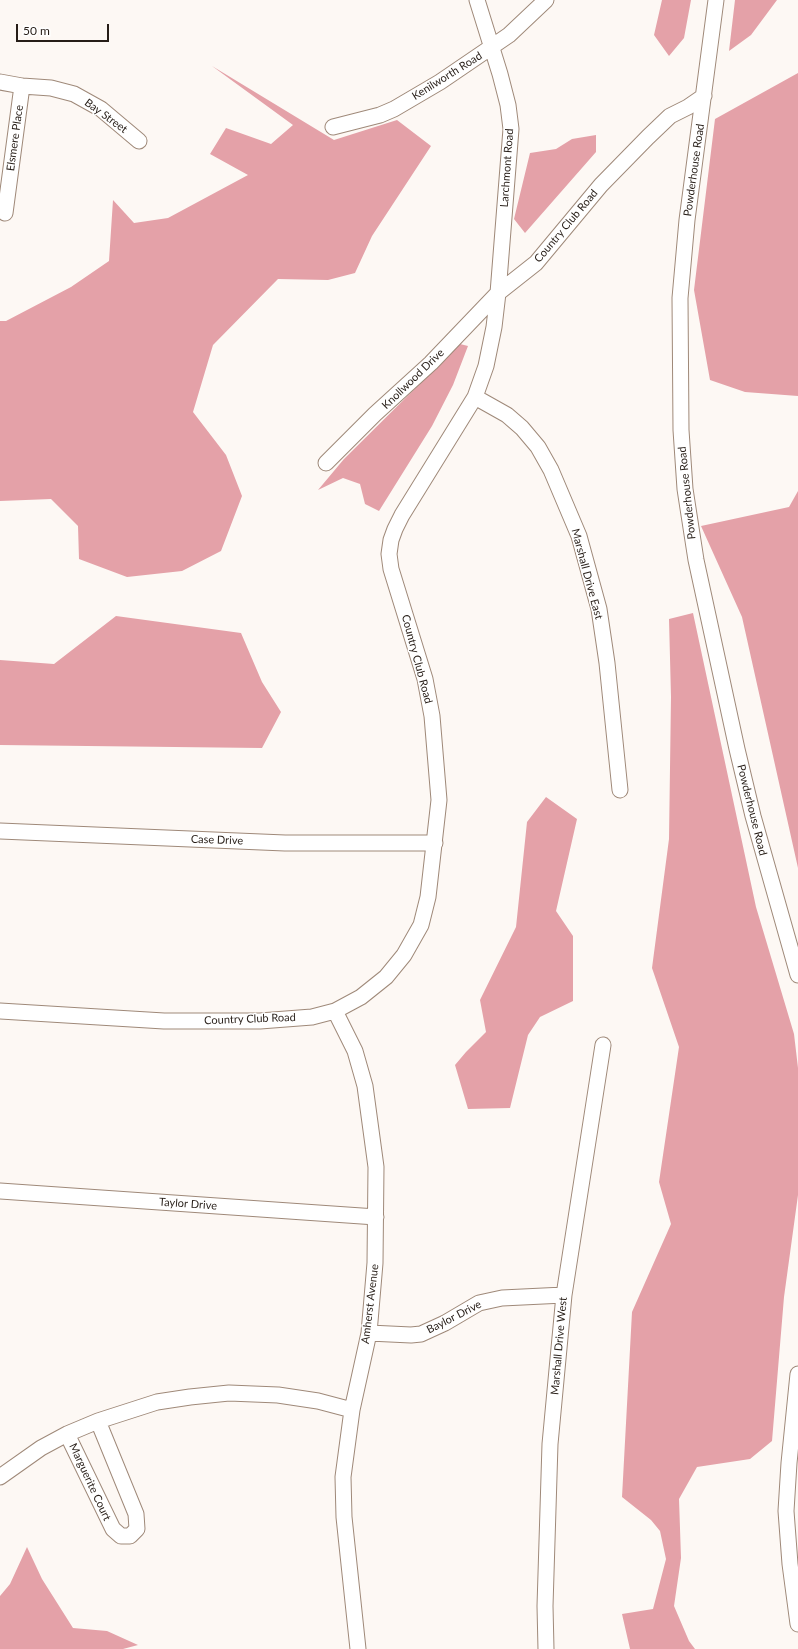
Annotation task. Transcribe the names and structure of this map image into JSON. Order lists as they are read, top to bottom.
{
  "streets": {
    "street": [
      "Kenilworth Road",
      "Bay Street",
      "Elsmere Place",
      "Larchmont Road",
      "Powderhouse Road",
      "Country Club Road",
      "Knollwood Drive",
      "Marshall Drive East",
      "Case Drive",
      "Taylor Drive",
      "Amherst Avenue",
      "Baylor Drive",
      "Marshall Drive West",
      "Marguerite Court"
    ]
  },
  "crossings": [
    ["Kenilworth Road", "Larchmont Road"],
    ["Bay Street", "Elsmere Place"],
    ["Larchmont Road", "Country Club Road"],
    ["Larchmont Road", "Knollwood Drive"],
    ["Powderhouse Road", "Country Club Road"],
    ["Country Club Road", "Knollwood Drive"],
    ["Country Club Road", "Marshall Drive East"],
    ["Country Club Road", "Case Drive"],
    ["Country Club Road", "Amherst Avenue"],
    ["Taylor Drive", "Amherst Avenue"],
    ["Amherst Avenue", "Baylor Drive"],
    ["Baylor Drive", "Marshall Drive West"]
  ],
  "scale_bar": "50 m"
}
